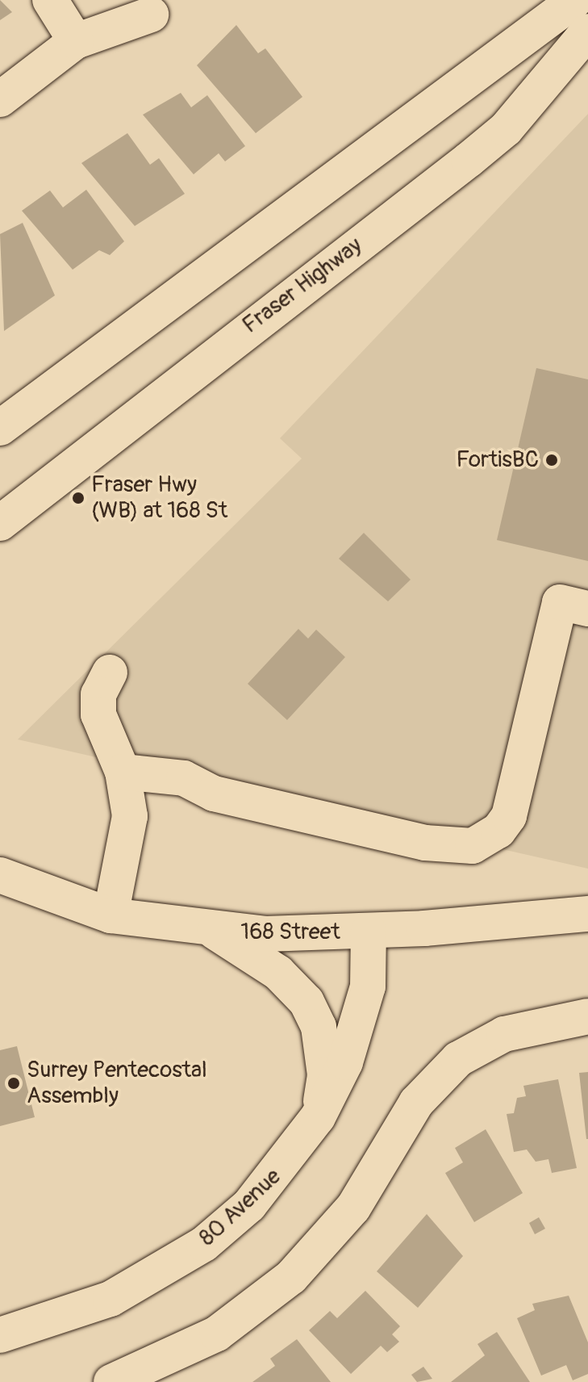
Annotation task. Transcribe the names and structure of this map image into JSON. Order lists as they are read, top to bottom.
{
  "streets": {
    "main road": ["Fraser Highway", "168 Street", "80 Avenue"]
  },
  "crossings": [
    ["168 Street", "80 Avenue"]
  ],
  "places": ["FortisBC", "Fraser Hwy (WB) at 168 St", "Surrey Pentecostal Assembly"]
}
